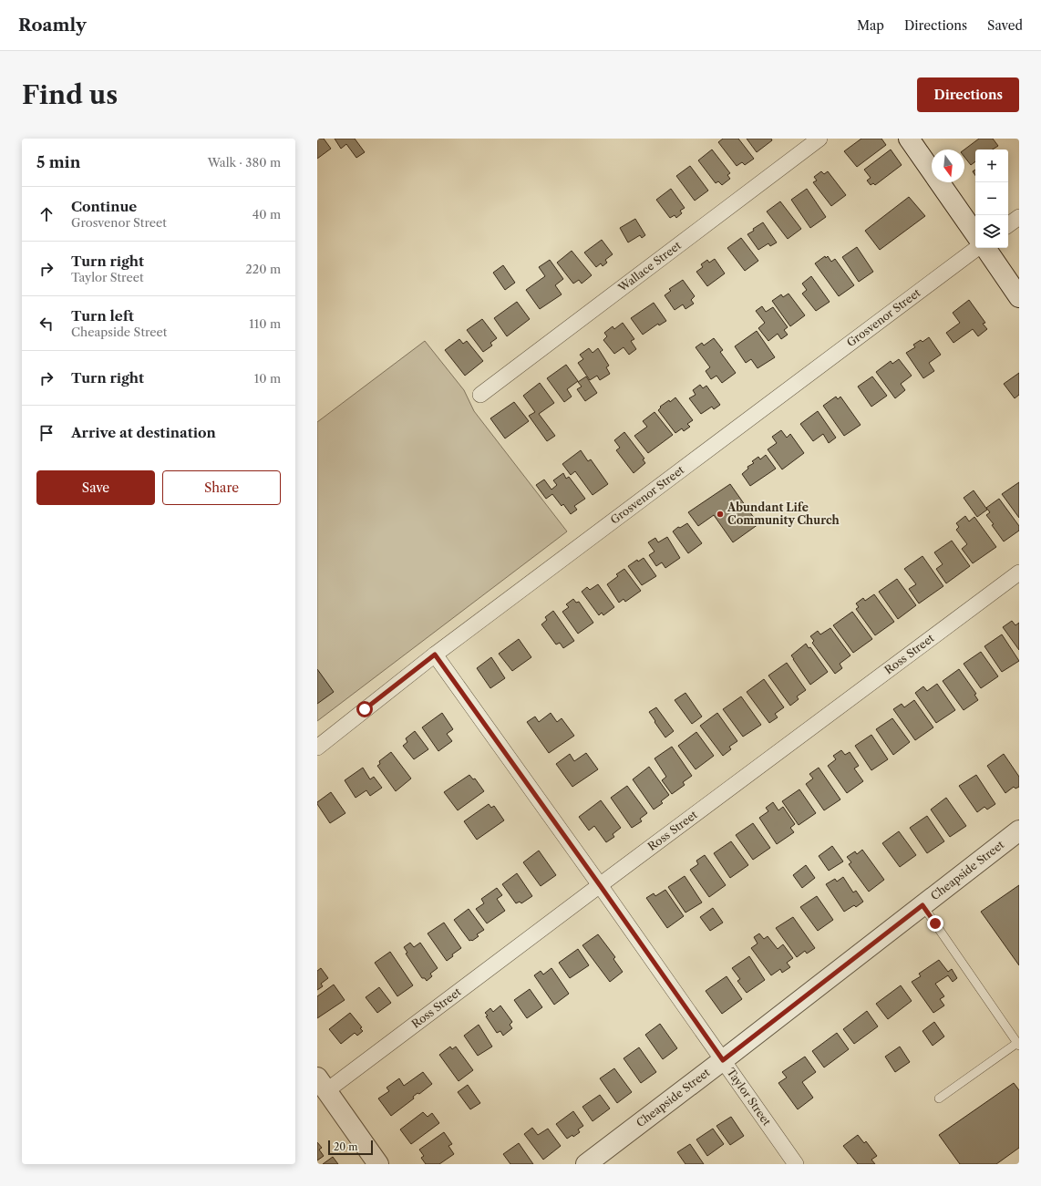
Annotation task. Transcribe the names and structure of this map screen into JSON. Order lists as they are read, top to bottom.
{
  "streets": {
    "street": [
      "Wallace Street",
      "Grosvenor Street",
      "Ross Street",
      "Cheapside Street",
      "Taylor Street"
    ]
  },
  "crossings": [
    ["Grosvenor Street", "Taylor Street"],
    ["Ross Street", "Taylor Street"],
    ["Cheapside Street", "Taylor Street"]
  ],
  "places": ["Abundant Life Community Church"],
  "scale_bar": "20 m",
  "north": "bottom",
  "page": {
    "header": "Roamly",
    "nav": ["Map", "Directions", "Saved"],
    "buttons": [
      "Directions",
      ["Save", "Share"]
    ],
    "title": "Find us",
    "heading": ["5 min", "Walk · 380 m"],
    "map_buttons": ["+", "−"],
    "list": [
      ["Continue", "Grosvenor Street", "40 m"],
      ["Turn right", "Taylor Street", "220 m"],
      ["Turn left", "Cheapside Street", "110 m"],
      ["Turn right", "10 m"],
      "Arrive at destination"
    ],
    "scale": "20 m"
  }
}
